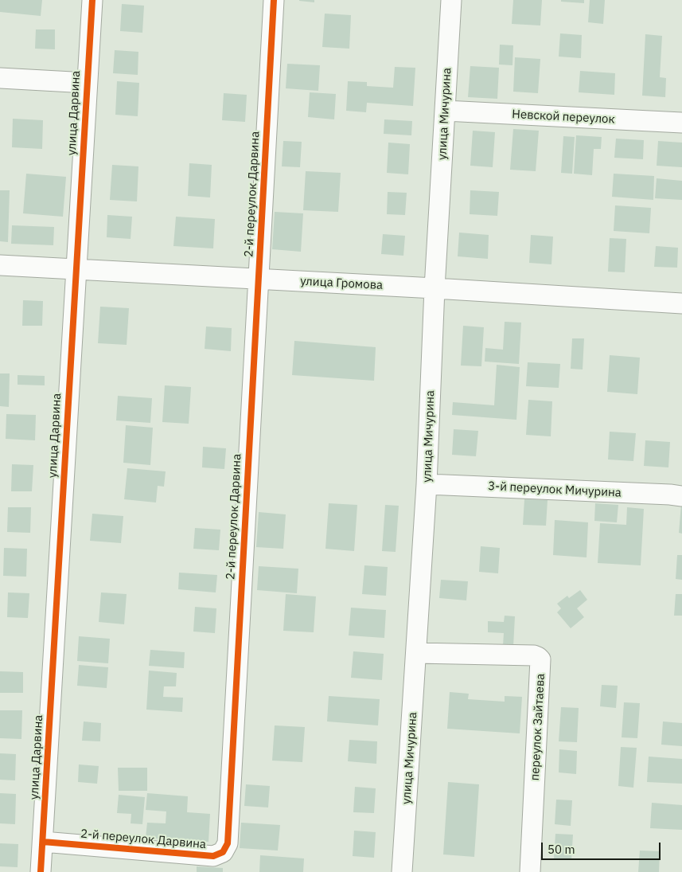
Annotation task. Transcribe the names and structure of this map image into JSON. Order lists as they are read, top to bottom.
{
  "streets": {
    "street": [
      "улица Дарвина",
      "улица Мичурина",
      "Невской переулок",
      "2-й переулок Дарвина",
      "улица Громова",
      "3-й переулок Мичурина",
      "переулок Зайтаева"
    ]
  },
  "crossings": [
    ["улица Дарвина", "2-й переулок Дарвина"],
    ["улица Дарвина", "улица Громова"],
    ["улица Мичурина", "Невской переулок"],
    ["улица Мичурина", "улица Громова"],
    ["улица Мичурина", "3-й переулок Мичурина"],
    ["улица Мичурина", "переулок Зайтаева"],
    ["2-й переулок Дарвина", "улица Громова"]
  ],
  "scale_bar": "50 m"
}
